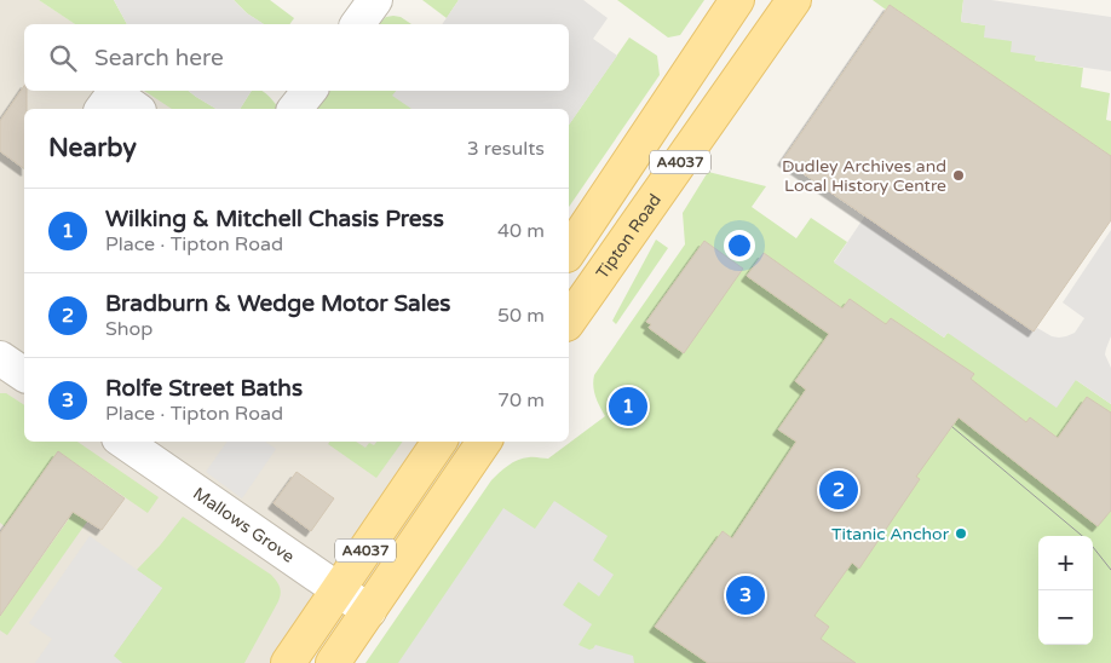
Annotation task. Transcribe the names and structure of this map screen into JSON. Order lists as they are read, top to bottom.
{
  "streets": {
    "main road": ["A4037", "Tipton Road"],
    "street": ["Mallows Grove"]
  },
  "crossings": [
    ["A4037", "Mallows Grove"]
  ],
  "places": ["Dudley Archives and Local History Centre", "Titanic Anchor"],
  "page": {
    "search": "Search here",
    "heading": ["Nearby", "3 results"],
    "list": [
      {
        "mark": "1",
        "name": "Wilking & Mitchell Chasis Press",
        "note": "Place · Tipton Road",
        "value": "40 m"
      },
      {
        "mark": "2",
        "name": "Bradburn & Wedge Motor Sales",
        "note": "Shop",
        "value": "50 m"
      },
      {
        "mark": "3",
        "name": "Rolfe Street Baths",
        "note": "Place · Tipton Road",
        "value": "70 m"
      }
    ],
    "pins": ["1", "2", "3"],
    "map_buttons": ["+", "−"]
  }
}
